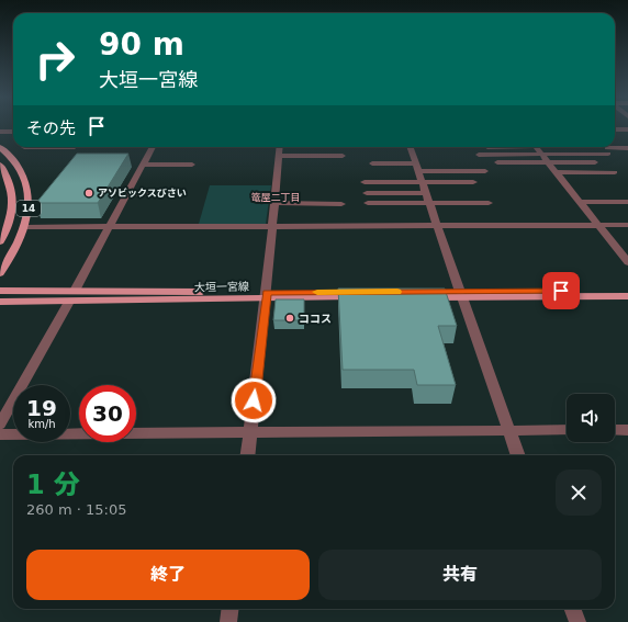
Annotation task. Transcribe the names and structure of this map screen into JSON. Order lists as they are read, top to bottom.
{
  "streets": {
    "main road": ["14", "大垣一宮線"]
  },
  "districts": ["篭屋二丁目"],
  "places": ["アソビックスびさい", "ココス"],
  "page": {
    "turn": ["90 m", "大垣一宮線"],
    "then": "その先",
    "speed": "19 km/h",
    "limit": "30",
    "heading": ["1 分", "260 m · 15:05"],
    "buttons": ["終了", "共有"]
  }
}
